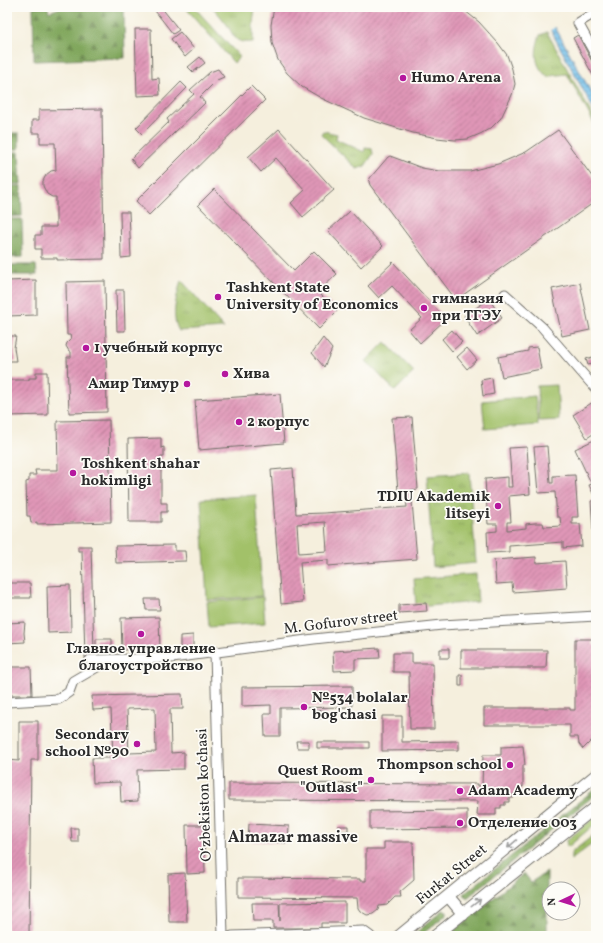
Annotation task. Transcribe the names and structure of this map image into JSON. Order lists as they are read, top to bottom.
{
  "streets": {
    "main road": ["Furkat Street"],
    "street": ["M. Gofurov street", "O‘zbekiston ko‘chasi"]
  },
  "crossings": [
    ["M. Gofurov street", "O‘zbekiston ko‘chasi"]
  ],
  "districts": ["Almazar massive"],
  "places": [
    "Humo Arena",
    "Tashkent State University of Economics",
    "гимназия при ТГЭУ",
    "1 учебный корпус",
    "Хива",
    "Амир Тимур",
    "2 корпус",
    "Toshkent shahar hokimligi",
    "TDIU Akademik litseyi",
    "Главное управление благоустройство",
    "№534 bolalar bog'chasi",
    "Secondary school №90",
    "Thompson school",
    "Quest Room \"Outlast\"",
    "Adam Academy",
    "Отделение 003"
  ],
  "north": "left"
}
